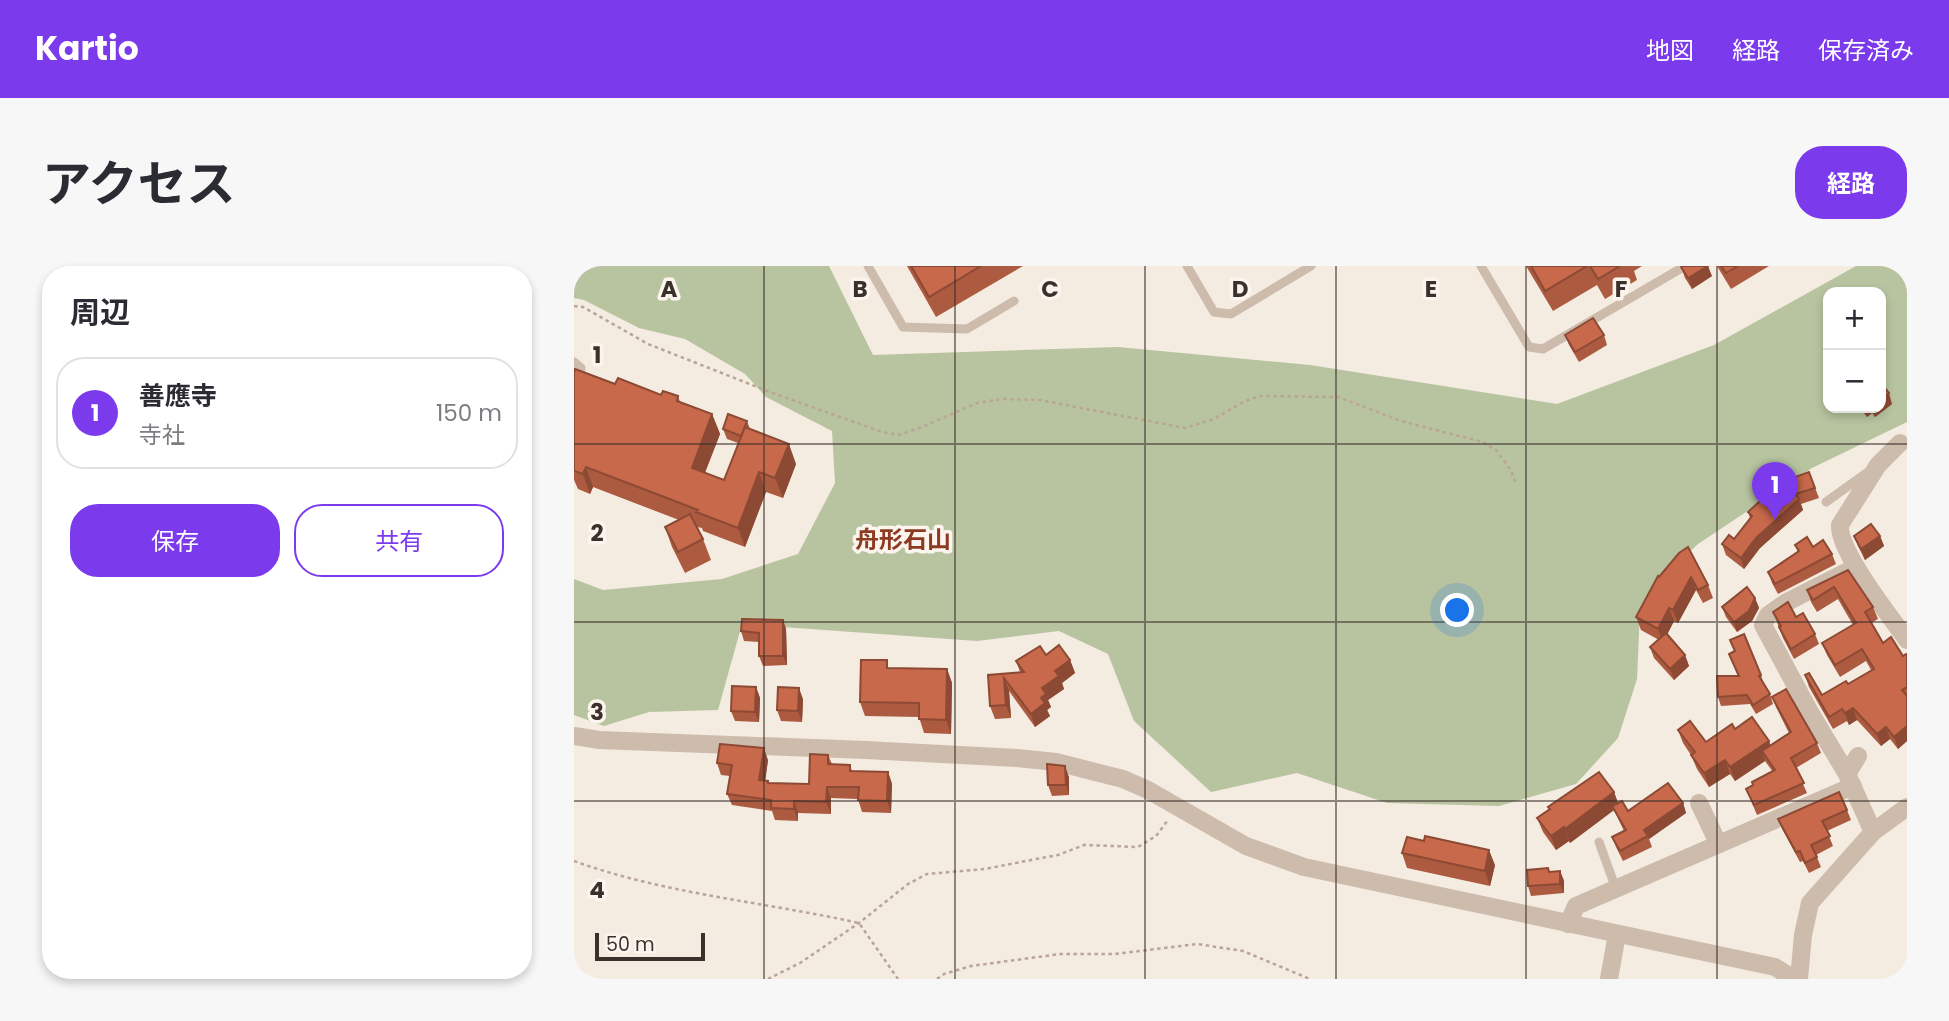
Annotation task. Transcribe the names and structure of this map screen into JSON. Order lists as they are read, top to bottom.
{
  "districts": ["舟形石山"],
  "scale_bar": "50 m",
  "page": {
    "header": "Kartio",
    "nav": ["地図", "経路", "保存済み"],
    "title": "アクセス",
    "buttons": [
      "経路",
      ["保存", "共有"]
    ],
    "heading": "周辺",
    "map_buttons": ["+", "−"],
    "list": [
      {
        "mark": "1",
        "name": "善應寺",
        "note": "寺社",
        "value": "150 m"
      }
    ],
    "pins": "1",
    "scale": "50 m"
  },
  "grid": {
    "columns": [
      "A",
      "B",
      "C",
      "D",
      "E",
      "F"
    ],
    "rows": [
      "1",
      "2",
      "3",
      "4"
    ]
  }
}
